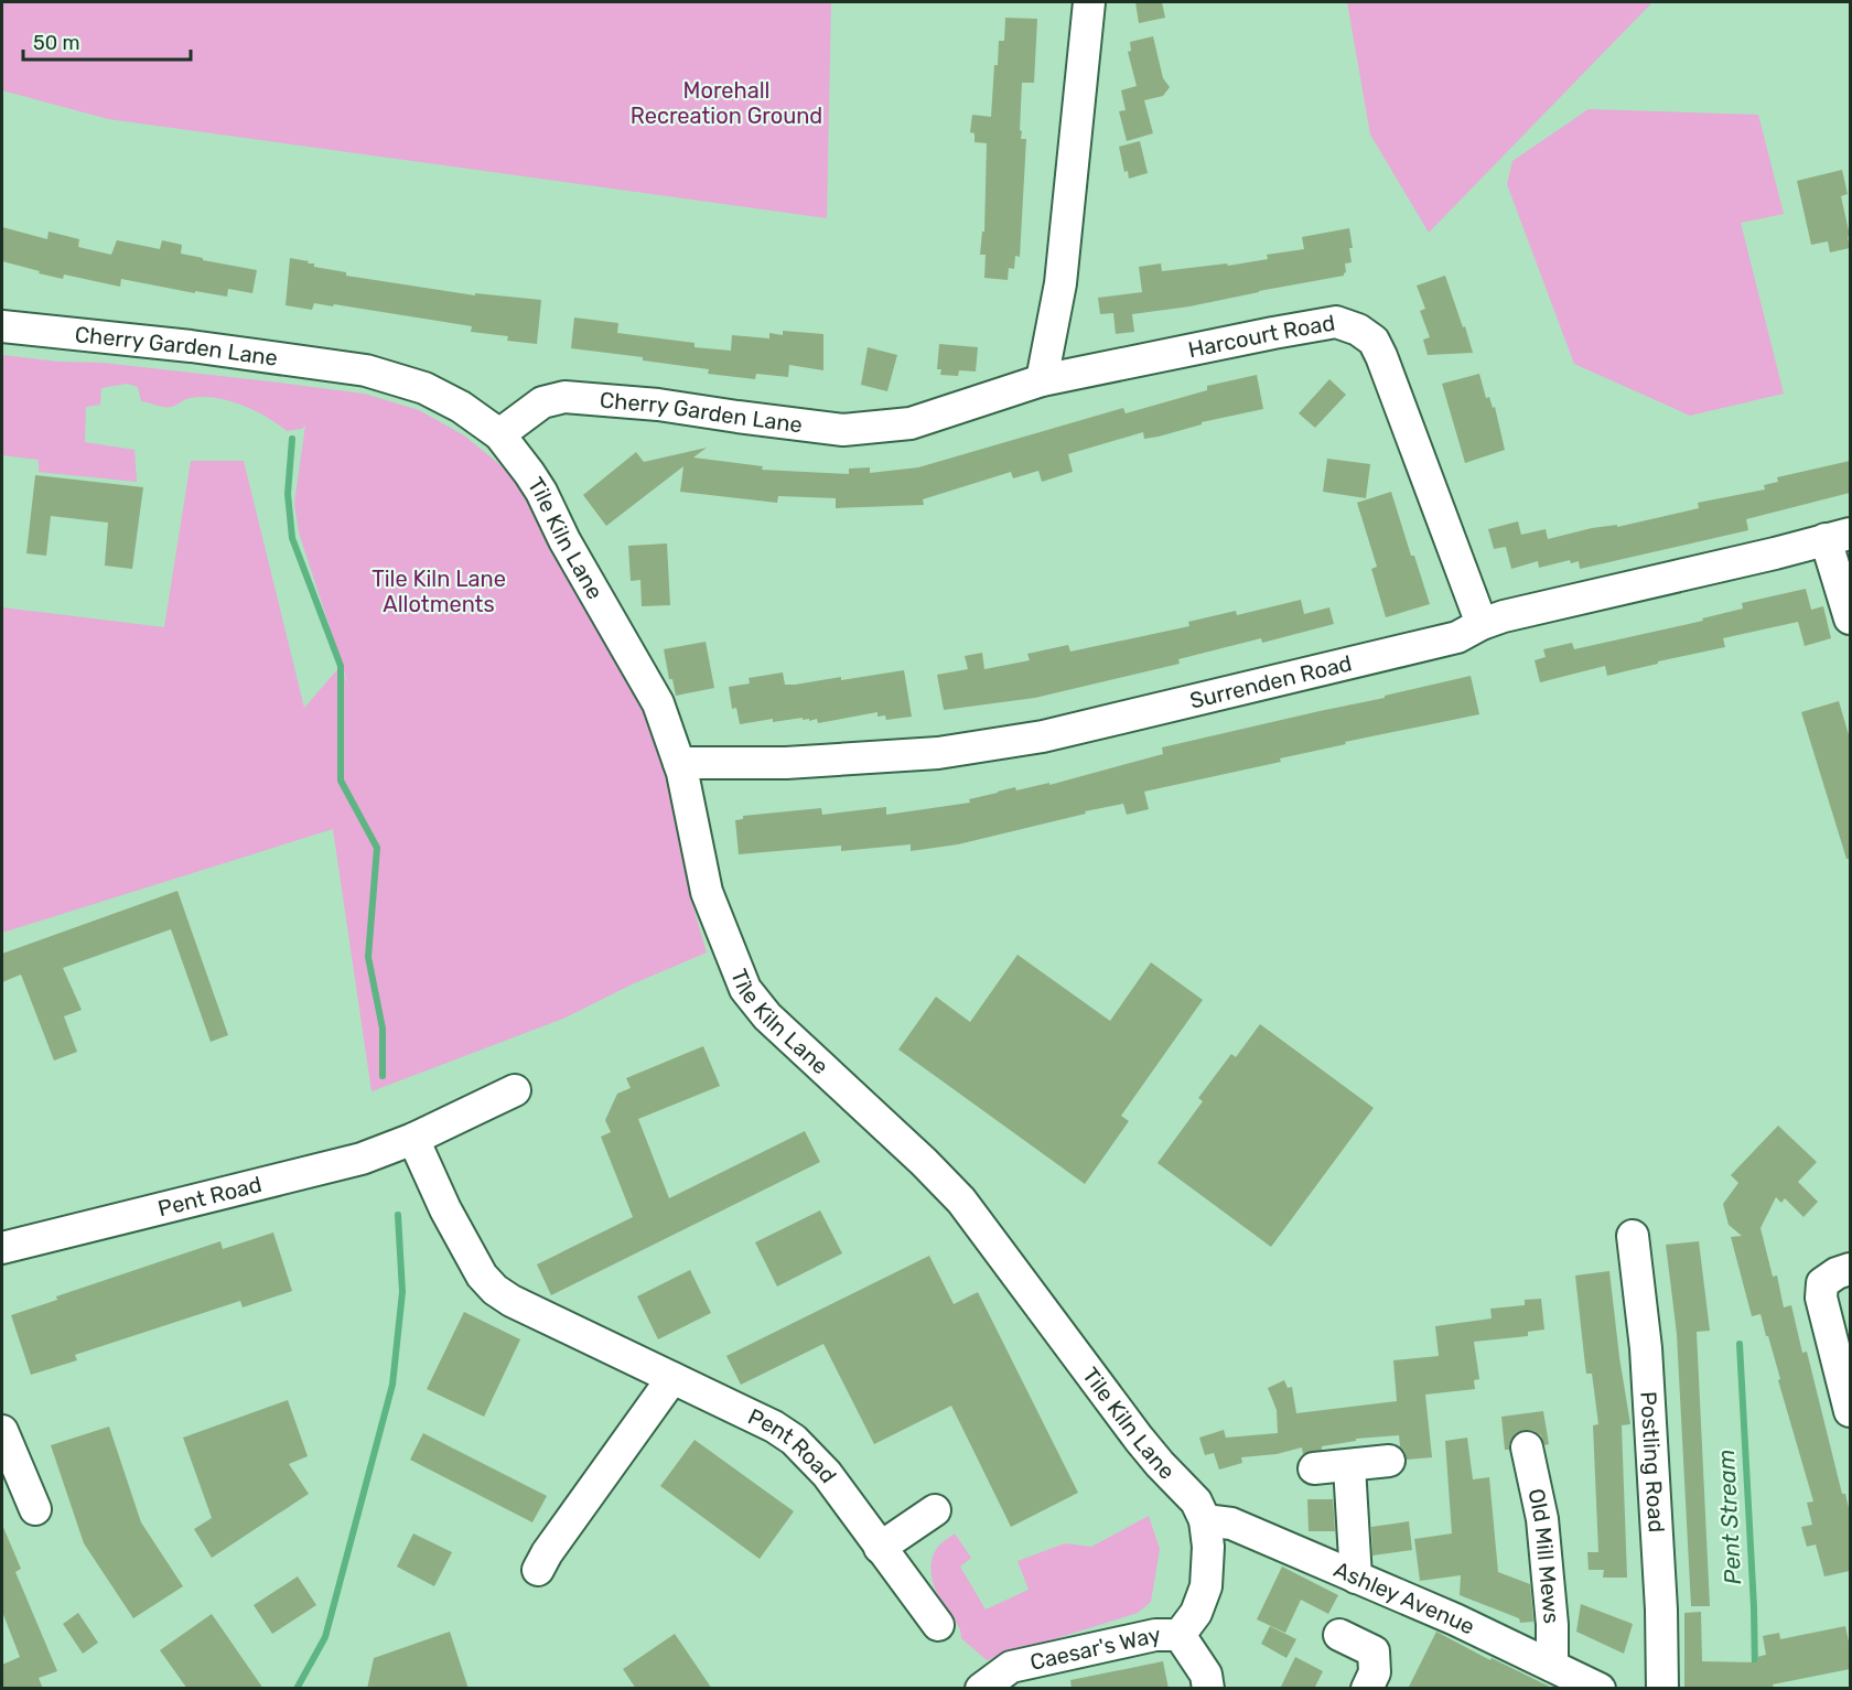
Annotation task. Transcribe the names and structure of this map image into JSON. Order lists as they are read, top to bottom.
{
  "streets": {
    "street": [
      "Harcourt Road",
      "Cherry Garden Lane",
      "Tile Kiln Lane",
      "Surrenden Road",
      "Pent Road",
      "Postling Road",
      "Old Mill Mews",
      "Ashley Avenue",
      "Caesar's Way"
    ]
  },
  "crossings": [
    ["Harcourt Road", "Cherry Garden Lane"],
    ["Harcourt Road", "Surrenden Road"],
    ["Cherry Garden Lane", "Tile Kiln Lane"],
    ["Tile Kiln Lane", "Surrenden Road"],
    ["Tile Kiln Lane", "Ashley Avenue"],
    ["Old Mill Mews", "Ashley Avenue"]
  ],
  "water": ["Pent Stream"],
  "parks": ["Morehall Recreation Ground", "Tile Kiln Lane Allotments"],
  "scale_bar": "50 m"
}
